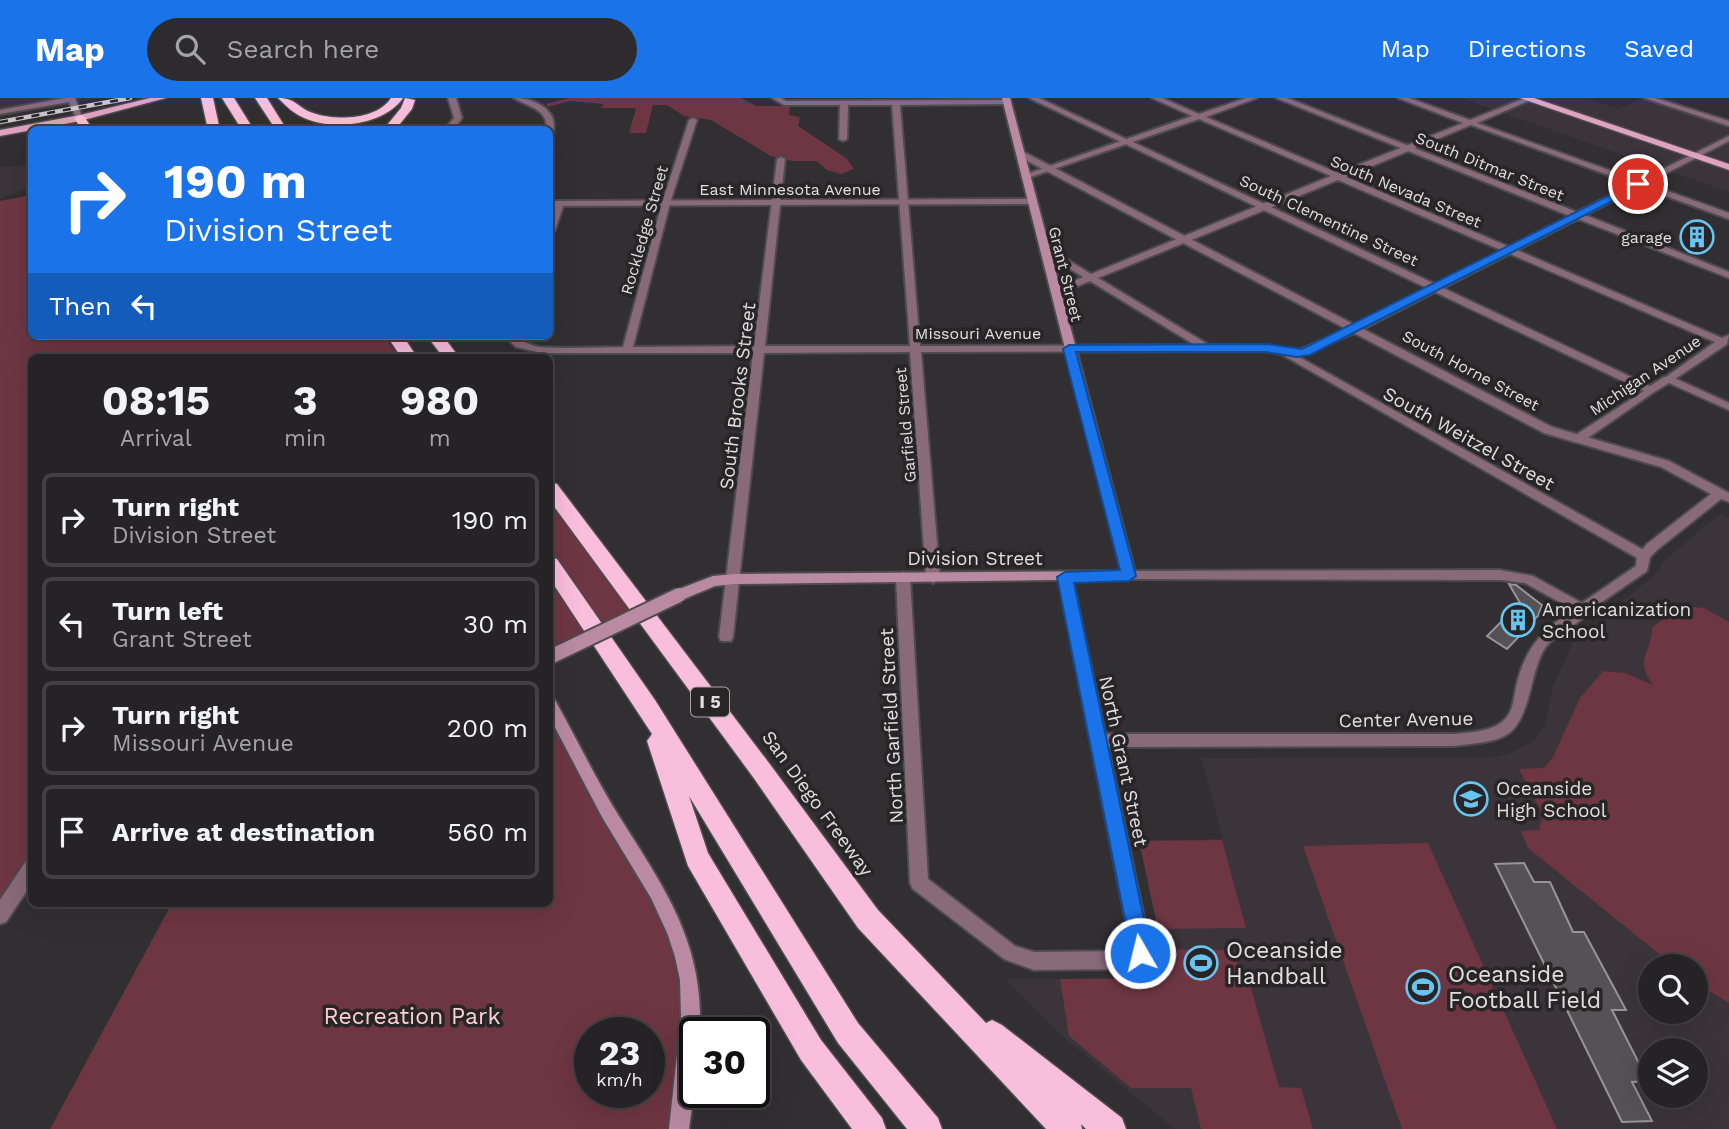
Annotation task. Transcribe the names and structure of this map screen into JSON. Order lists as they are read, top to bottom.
{
  "streets": {
    "highway": ["I 5", "San Diego Freeway"],
    "main road": ["Grant Street", "Division Street"],
    "street": [
      "South Ditmar Street",
      "East Minnesota Avenue",
      "South Nevada Street",
      "South Clementine Street",
      "Rockledge Street",
      "Missouri Avenue",
      "South Horne Street",
      "Michigan Avenue",
      "South Brooks Street",
      "Garfield Street",
      "South Weitzel Street",
      "Center Avenue",
      "North Garfield Street",
      "North Grant Street"
    ]
  },
  "crossings": [
    ["South Ditmar Street", "Missouri Avenue"],
    ["East Minnesota Avenue", "Rockledge Street"],
    ["East Minnesota Avenue", "Grant Street"],
    ["East Minnesota Avenue", "South Brooks Street"],
    ["East Minnesota Avenue", "Garfield Street"],
    ["South Nevada Street", "Missouri Avenue"],
    ["South Nevada Street", "Michigan Avenue"],
    ["South Clementine Street", "Missouri Avenue"],
    ["South Clementine Street", "Michigan Avenue"],
    ["Rockledge Street", "Missouri Avenue"],
    ["Grant Street", "Missouri Avenue"],
    ["Grant Street", "South Horne Street"],
    ["Grant Street", "Division Street"],
    ["Missouri Avenue", "South Horne Street"],
    ["Missouri Avenue", "South Brooks Street"],
    ["Missouri Avenue", "Garfield Street"],
    ["Missouri Avenue", "South Weitzel Street"],
    ["South Horne Street", "Michigan Avenue"],
    ["South Horne Street", "Center Avenue"],
    ["South Brooks Street", "Division Street"],
    ["Garfield Street", "Division Street"],
    ["South Weitzel Street", "Center Avenue"],
    ["Division Street", "Center Avenue"],
    ["Division Street", "North Garfield Street"],
    ["Division Street", "North Grant Street"],
    ["Center Avenue", "North Grant Street"],
    ["North Garfield Street", "North Grant Street"]
  ],
  "parks": ["Recreation Park"],
  "places": {
    "building": ["garage", "Americanization School"],
    "school or university": ["Oceanside High School"],
    "sports": ["Oceanside Handball", "Oceanside Football Field"]
  },
  "page": {
    "header": "Map",
    "search": "Search here",
    "nav": ["Map", "Directions", "Saved"],
    "turn": ["190 m", "Division Street"],
    "then": "Then",
    "eta": [
      "08:15",
      "Arrival",
      "3",
      "min",
      "980",
      "m"
    ],
    "list": [
      {
        "name": "Turn right",
        "note": "Division Street",
        "value": "190 m"
      },
      {
        "name": "Turn left",
        "note": "Grant Street",
        "value": "30 m"
      },
      {
        "name": "Turn right",
        "note": "Missouri Avenue",
        "value": "200 m"
      },
      {
        "name": "Arrive at destination",
        "value": "560 m"
      }
    ],
    "speed": "23 km/h",
    "limit": "30"
  }
}
